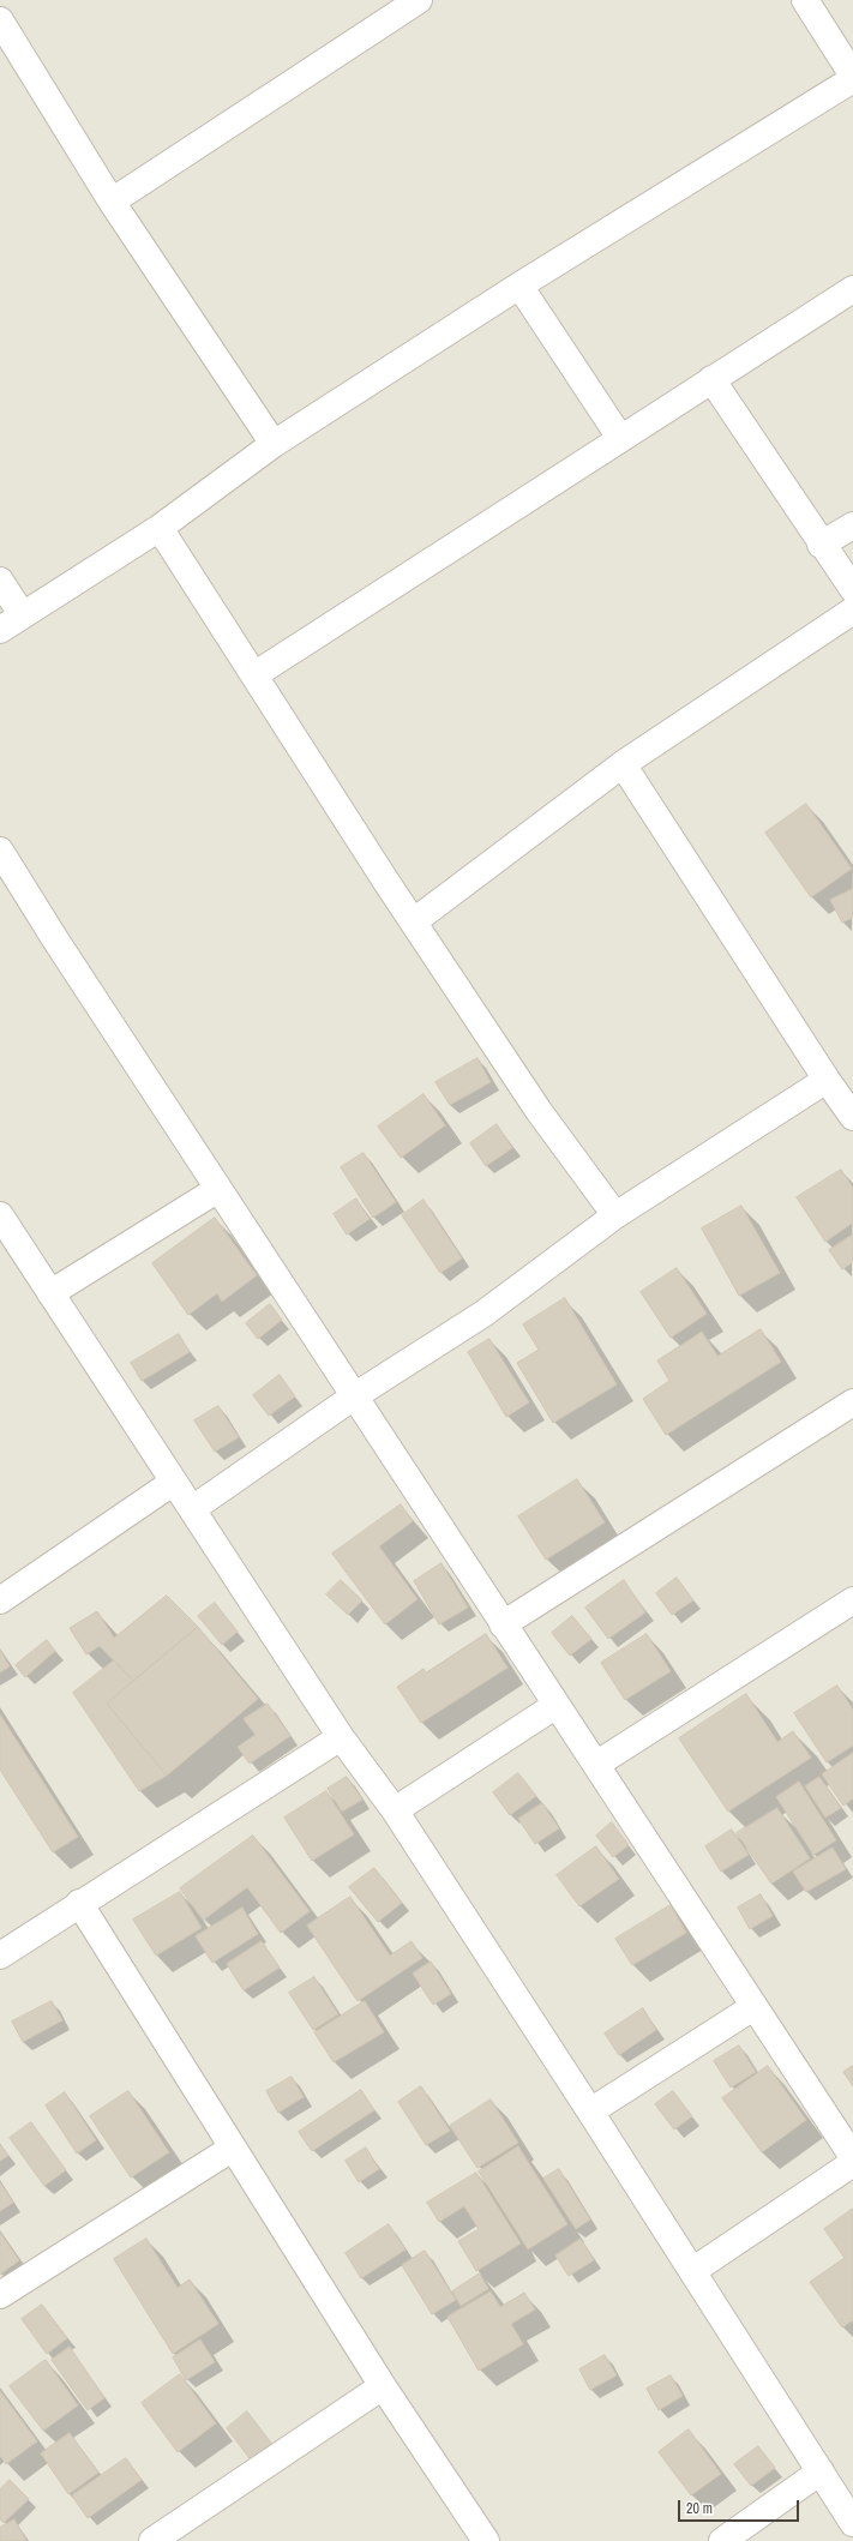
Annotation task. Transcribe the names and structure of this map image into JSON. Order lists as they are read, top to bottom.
{
  "scale_bar": "20 m"
}
